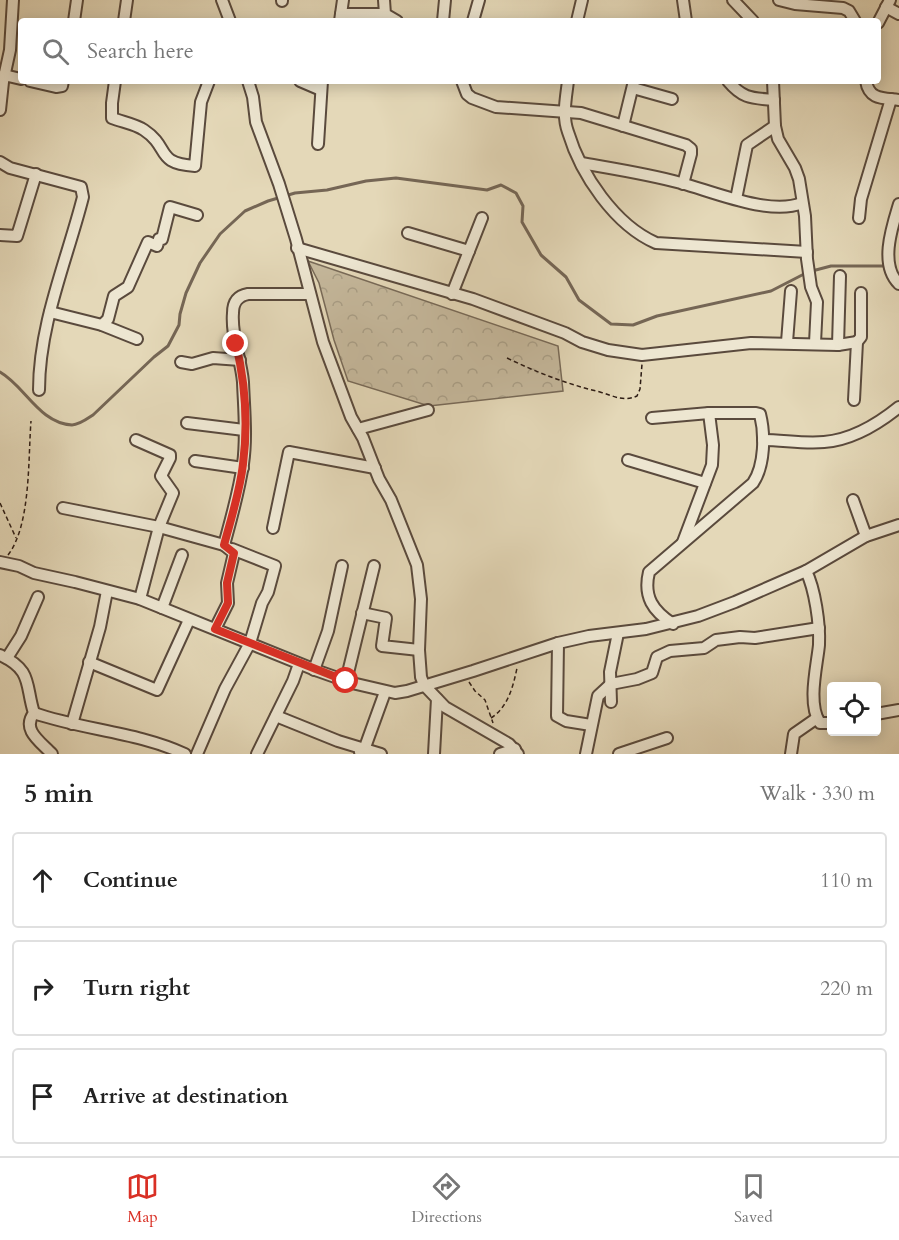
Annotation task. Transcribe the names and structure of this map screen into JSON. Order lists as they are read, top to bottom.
{
  "page": {
    "search": "Search here",
    "heading": ["5 min", "Walk · 330 m"],
    "list": [
      ["Continue", "110 m"],
      ["Turn right", "220 m"],
      "Arrive at destination"
    ],
    "nav": ["Map", "Directions", "Saved"]
  }
}
